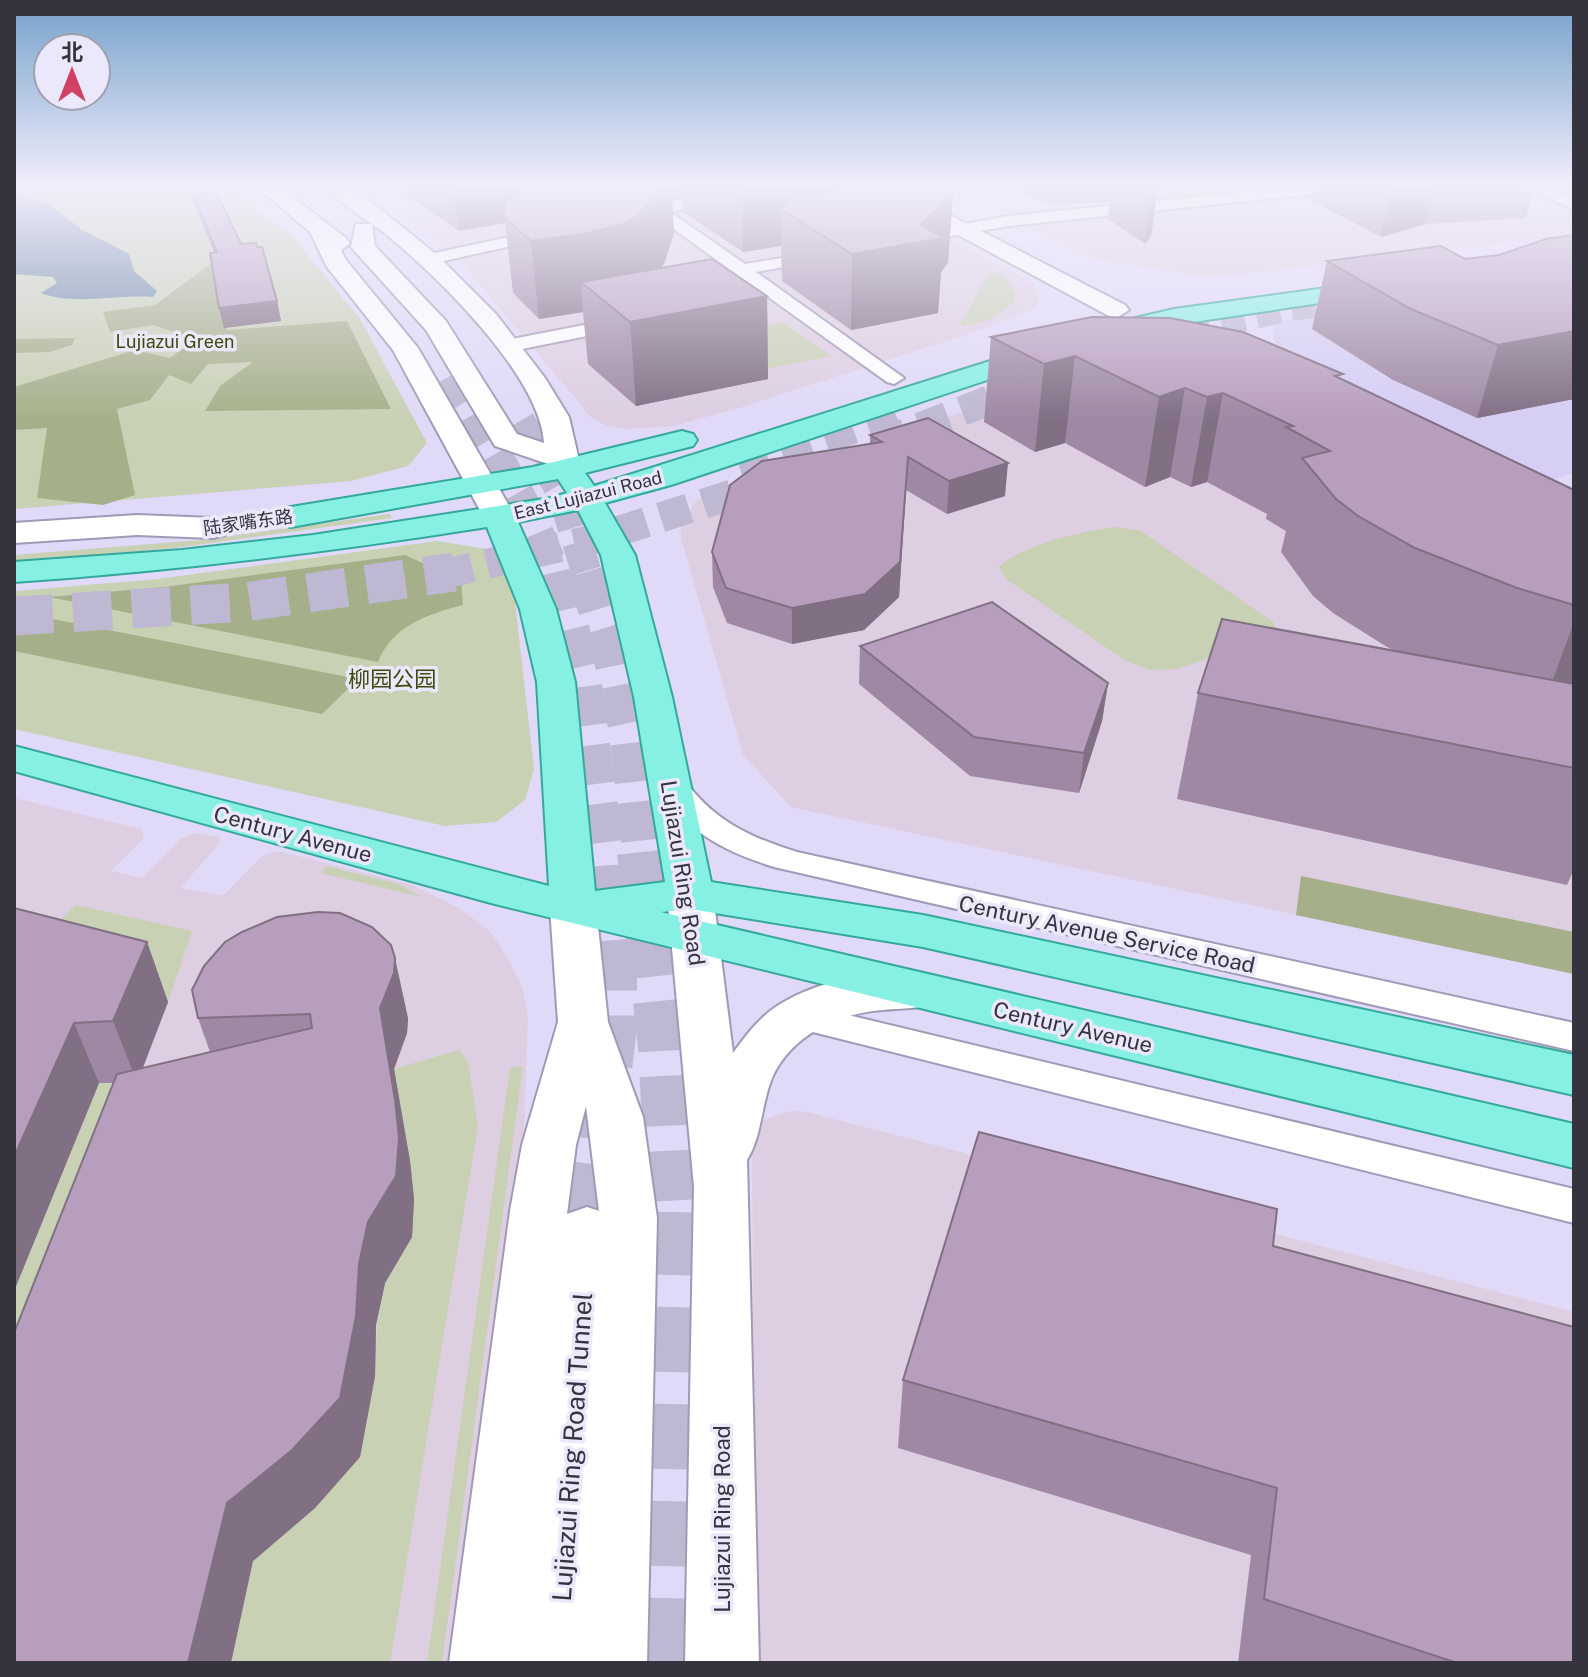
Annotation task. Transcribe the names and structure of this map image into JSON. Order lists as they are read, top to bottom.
{
  "streets": {
    "main road": [
      "East Lujiazui Road",
      "陆家嘴东路",
      "Century Avenue",
      "Lujiazui Ring Road",
      "Lujiazui Ring Road Tunnel"
    ],
    "street": ["Century Avenue Service Road"]
  },
  "crossings": [
    ["East Lujiazui Road", "陆家嘴东路"],
    ["East Lujiazui Road", "Lujiazui Ring Road"],
    ["Century Avenue", "Lujiazui Ring Road"],
    ["Lujiazui Ring Road", "Century Avenue Service Road"]
  ],
  "parks": ["Lujiazui Green", "柳园公园"],
  "north": "top"
}
